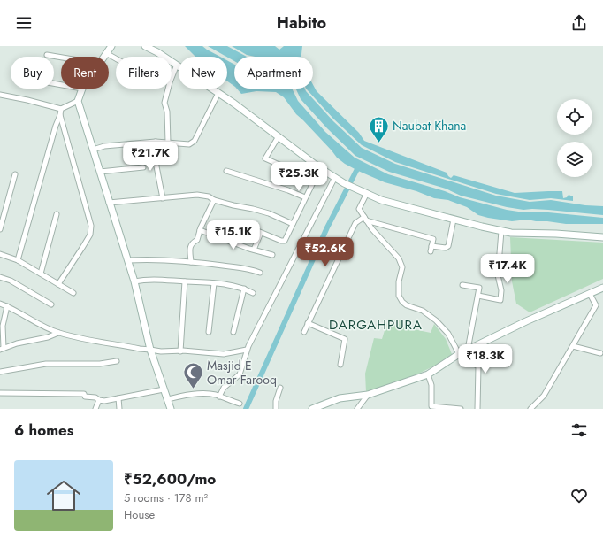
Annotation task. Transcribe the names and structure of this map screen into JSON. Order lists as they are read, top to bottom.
{
  "districts": ["DARGAHPURA"],
  "places": {
    "building": ["Naubat Khana"],
    "mosque": ["Masjid E Omar Farooq"]
  },
  "page": {
    "header": "Habito",
    "chip": [
      "Buy",
      "Rent",
      "Filters",
      "New",
      "Apartment"
    ],
    "price": [
      "₹21.7K",
      "₹25.3K",
      "₹15.1K",
      "₹52.6K",
      "₹17.4K",
      "₹18.3K"
    ],
    "heading": "6 homes",
    "list": [
      {
        "name": "₹52,600/mo",
        "note": "5 rooms · 178 m² · House"
      }
    ]
  }
}
